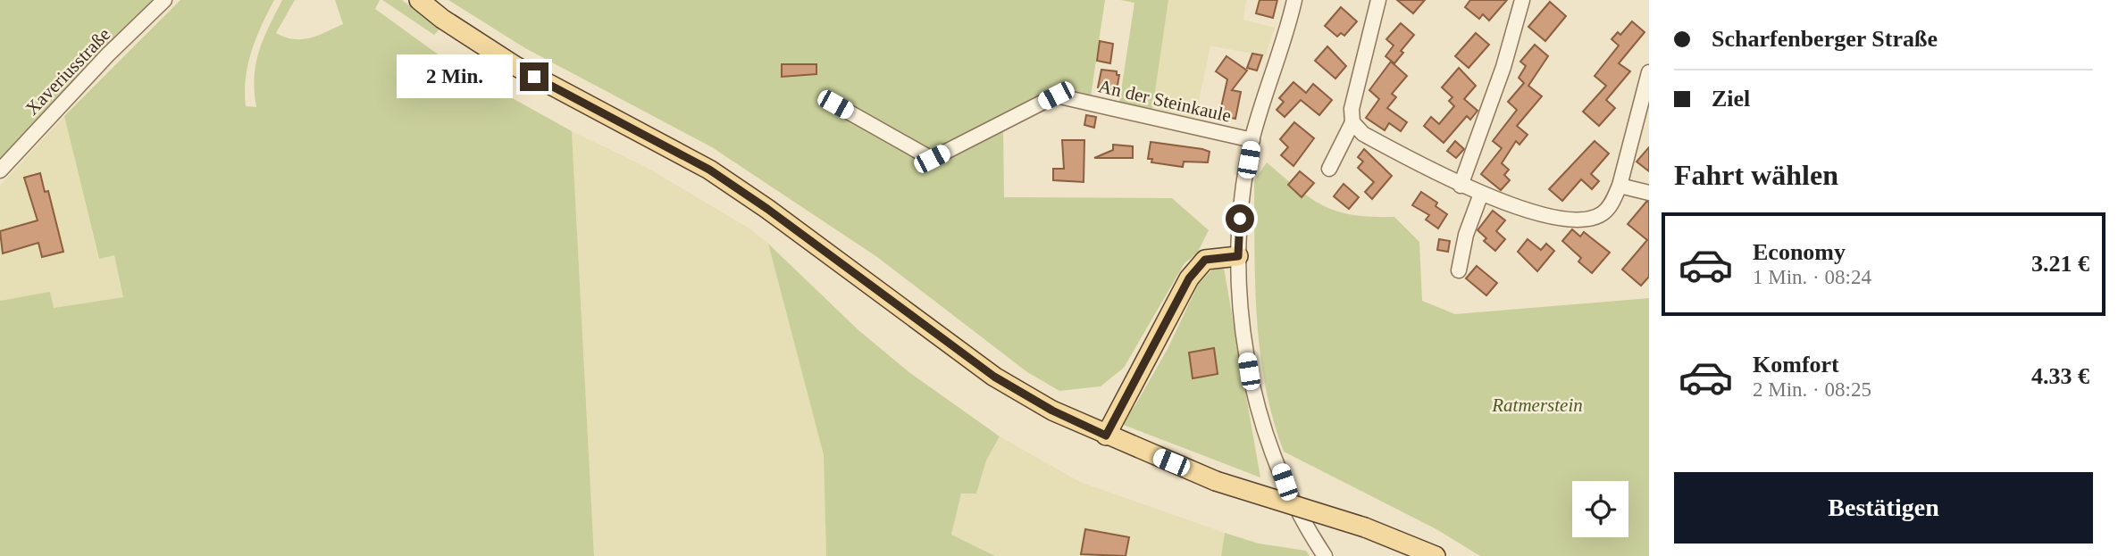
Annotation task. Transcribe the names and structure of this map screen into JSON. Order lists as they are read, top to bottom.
{
  "streets": {
    "street": ["Xaveriusstraße", "An der Steinkaule"]
  },
  "parks": ["Ratmerstein"],
  "page": {
    "banner": ["Scharfenberger Straße", "Ziel"],
    "bubble": "2 Min.",
    "heading": "Fahrt wählen",
    "list": [
      {
        "name": "Economy",
        "note": "1 Min. · 08:24",
        "value": "3.21 €"
      },
      {
        "name": "Komfort",
        "note": "2 Min. · 08:25",
        "value": "4.33 €"
      }
    ],
    "buttons": "Bestätigen"
  }
}
